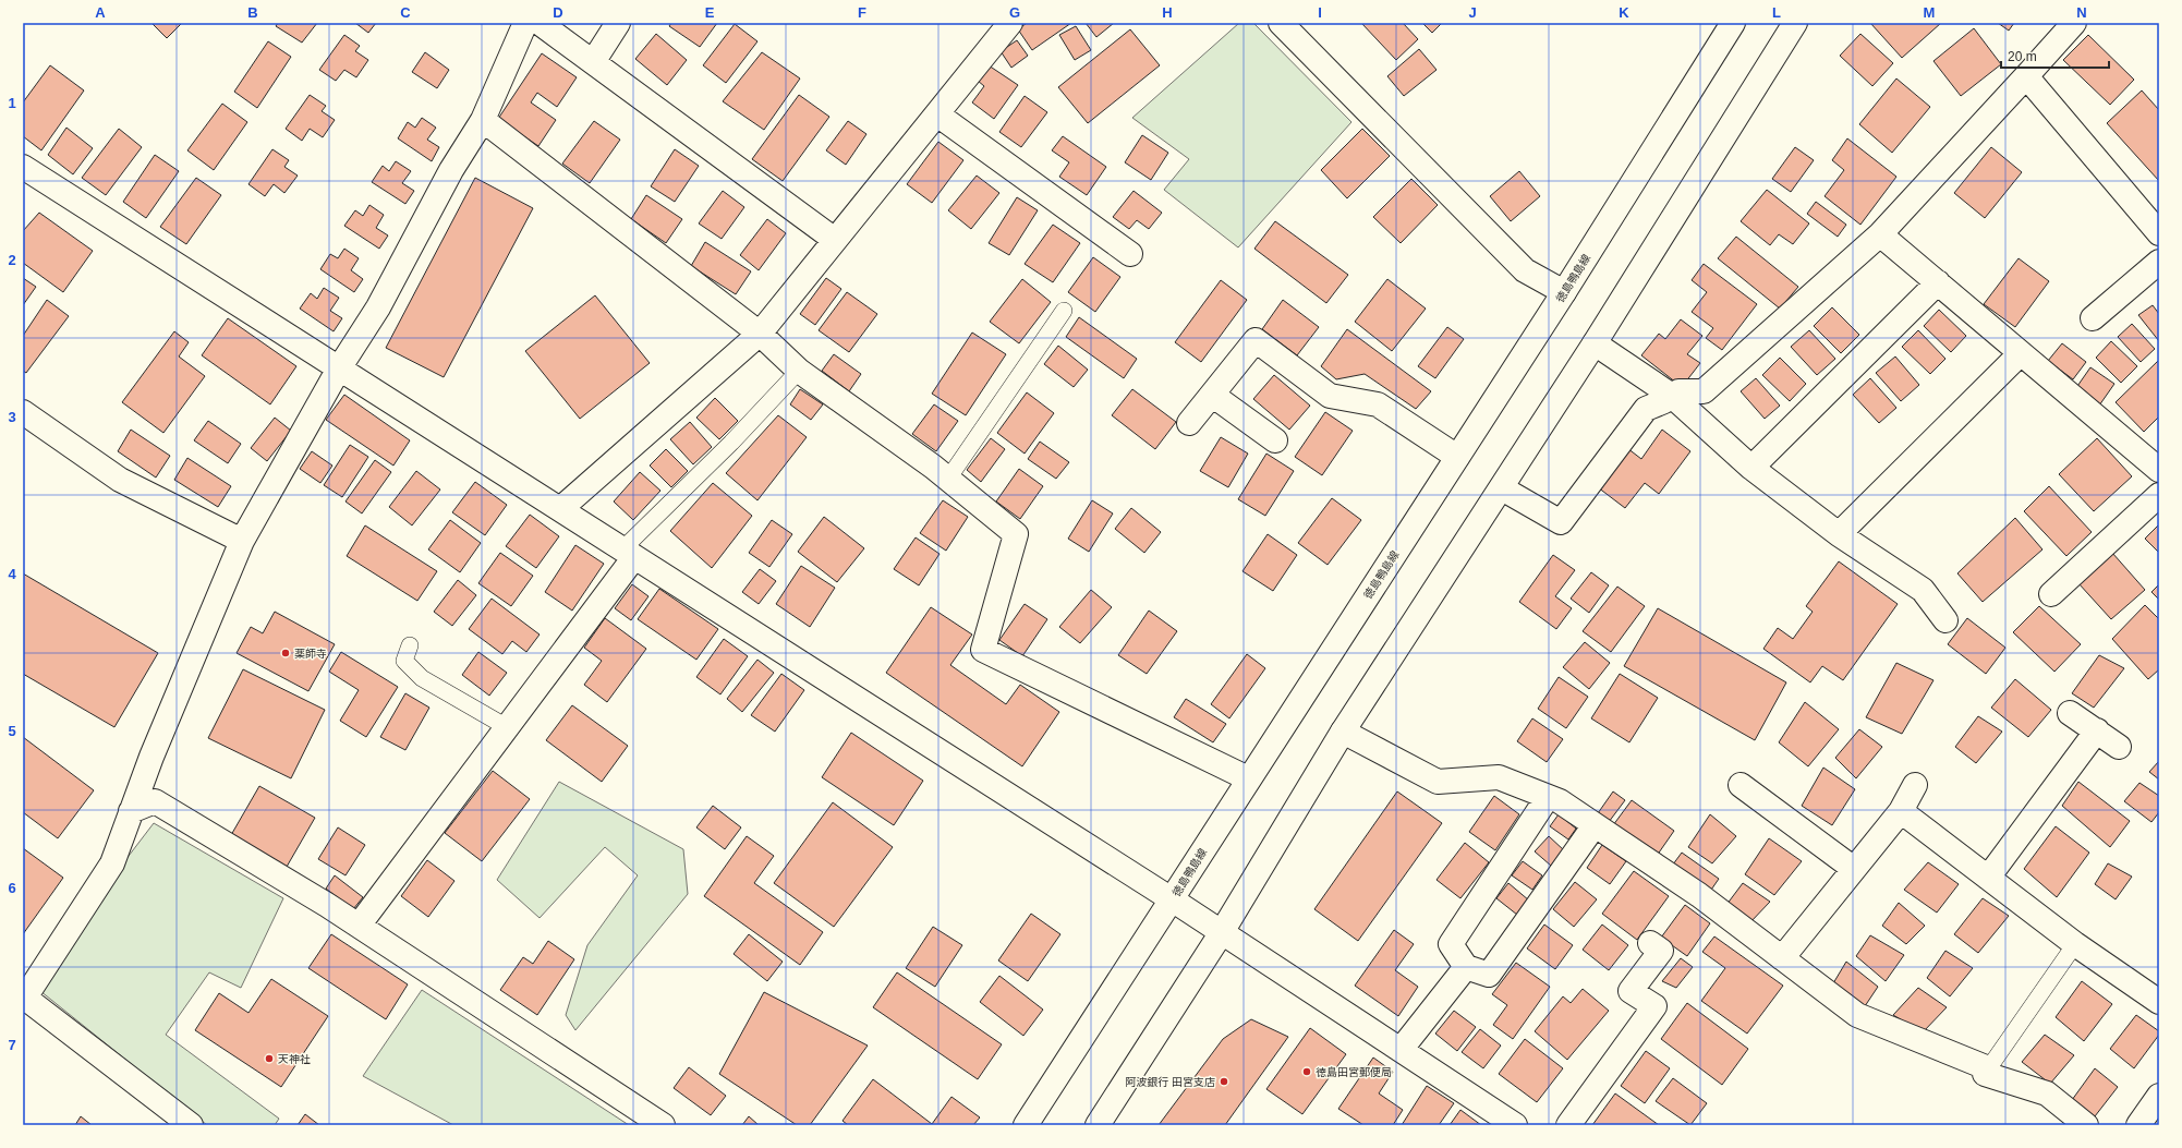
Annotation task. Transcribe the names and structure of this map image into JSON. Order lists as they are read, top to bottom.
{
  "streets": {
    "street": ["徳島鴨島線"]
  },
  "places": [
    "薬師寺",
    "天神社",
    "徳島田宮郵便局",
    "阿波銀行 田宮支店"
  ],
  "scale_bar": "20 m",
  "grid": {
    "columns": [
      "A",
      "B",
      "C",
      "D",
      "E",
      "F",
      "G",
      "H",
      "I",
      "J",
      "K",
      "L",
      "M",
      "N"
    ],
    "rows": [
      "1",
      "2",
      "3",
      "4",
      "5",
      "6",
      "7"
    ]
  }
}
